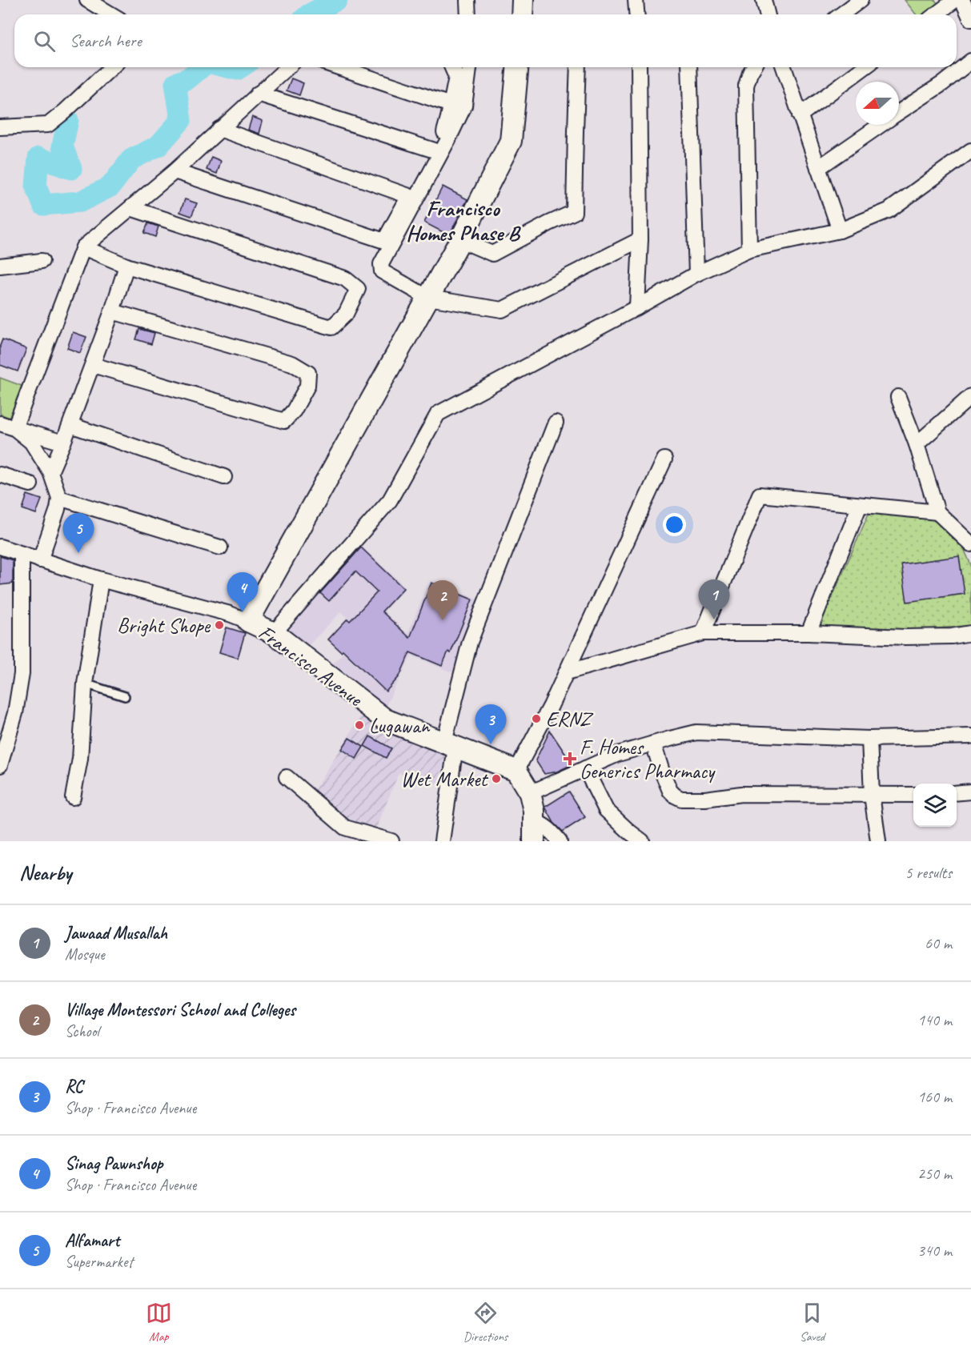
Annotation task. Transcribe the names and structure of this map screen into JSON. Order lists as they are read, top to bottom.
{
  "streets": {
    "street": ["Francisco Avenue"]
  },
  "districts": ["Francisco Homes Phase B"],
  "places": {
    "other": [
      "Bright Shope",
      "ERNZ",
      "Lugawan",
      "Wet Market"
    ],
    "health": ["F. Homes Generics Pharmacy"]
  },
  "north": "left",
  "page": {
    "search": "Search here",
    "pins": [
      "5",
      "4",
      "1",
      "2",
      "3"
    ],
    "heading": ["Nearby", "5 results"],
    "list": [
      {
        "mark": "1",
        "name": "Jawaad Musallah",
        "note": "Mosque",
        "value": "60 m"
      },
      {
        "mark": "2",
        "name": "Village Montessori School and Colleges",
        "note": "School",
        "value": "140 m"
      },
      {
        "mark": "3",
        "name": "RC",
        "note": "Shop · Francisco Avenue",
        "value": "160 m"
      },
      {
        "mark": "4",
        "name": "Sinag Pawnshop",
        "note": "Shop · Francisco Avenue",
        "value": "250 m"
      },
      {
        "mark": "5",
        "name": "Alfamart",
        "note": "Supermarket",
        "value": "340 m"
      }
    ],
    "nav": ["Map", "Directions", "Saved"]
  }
}
